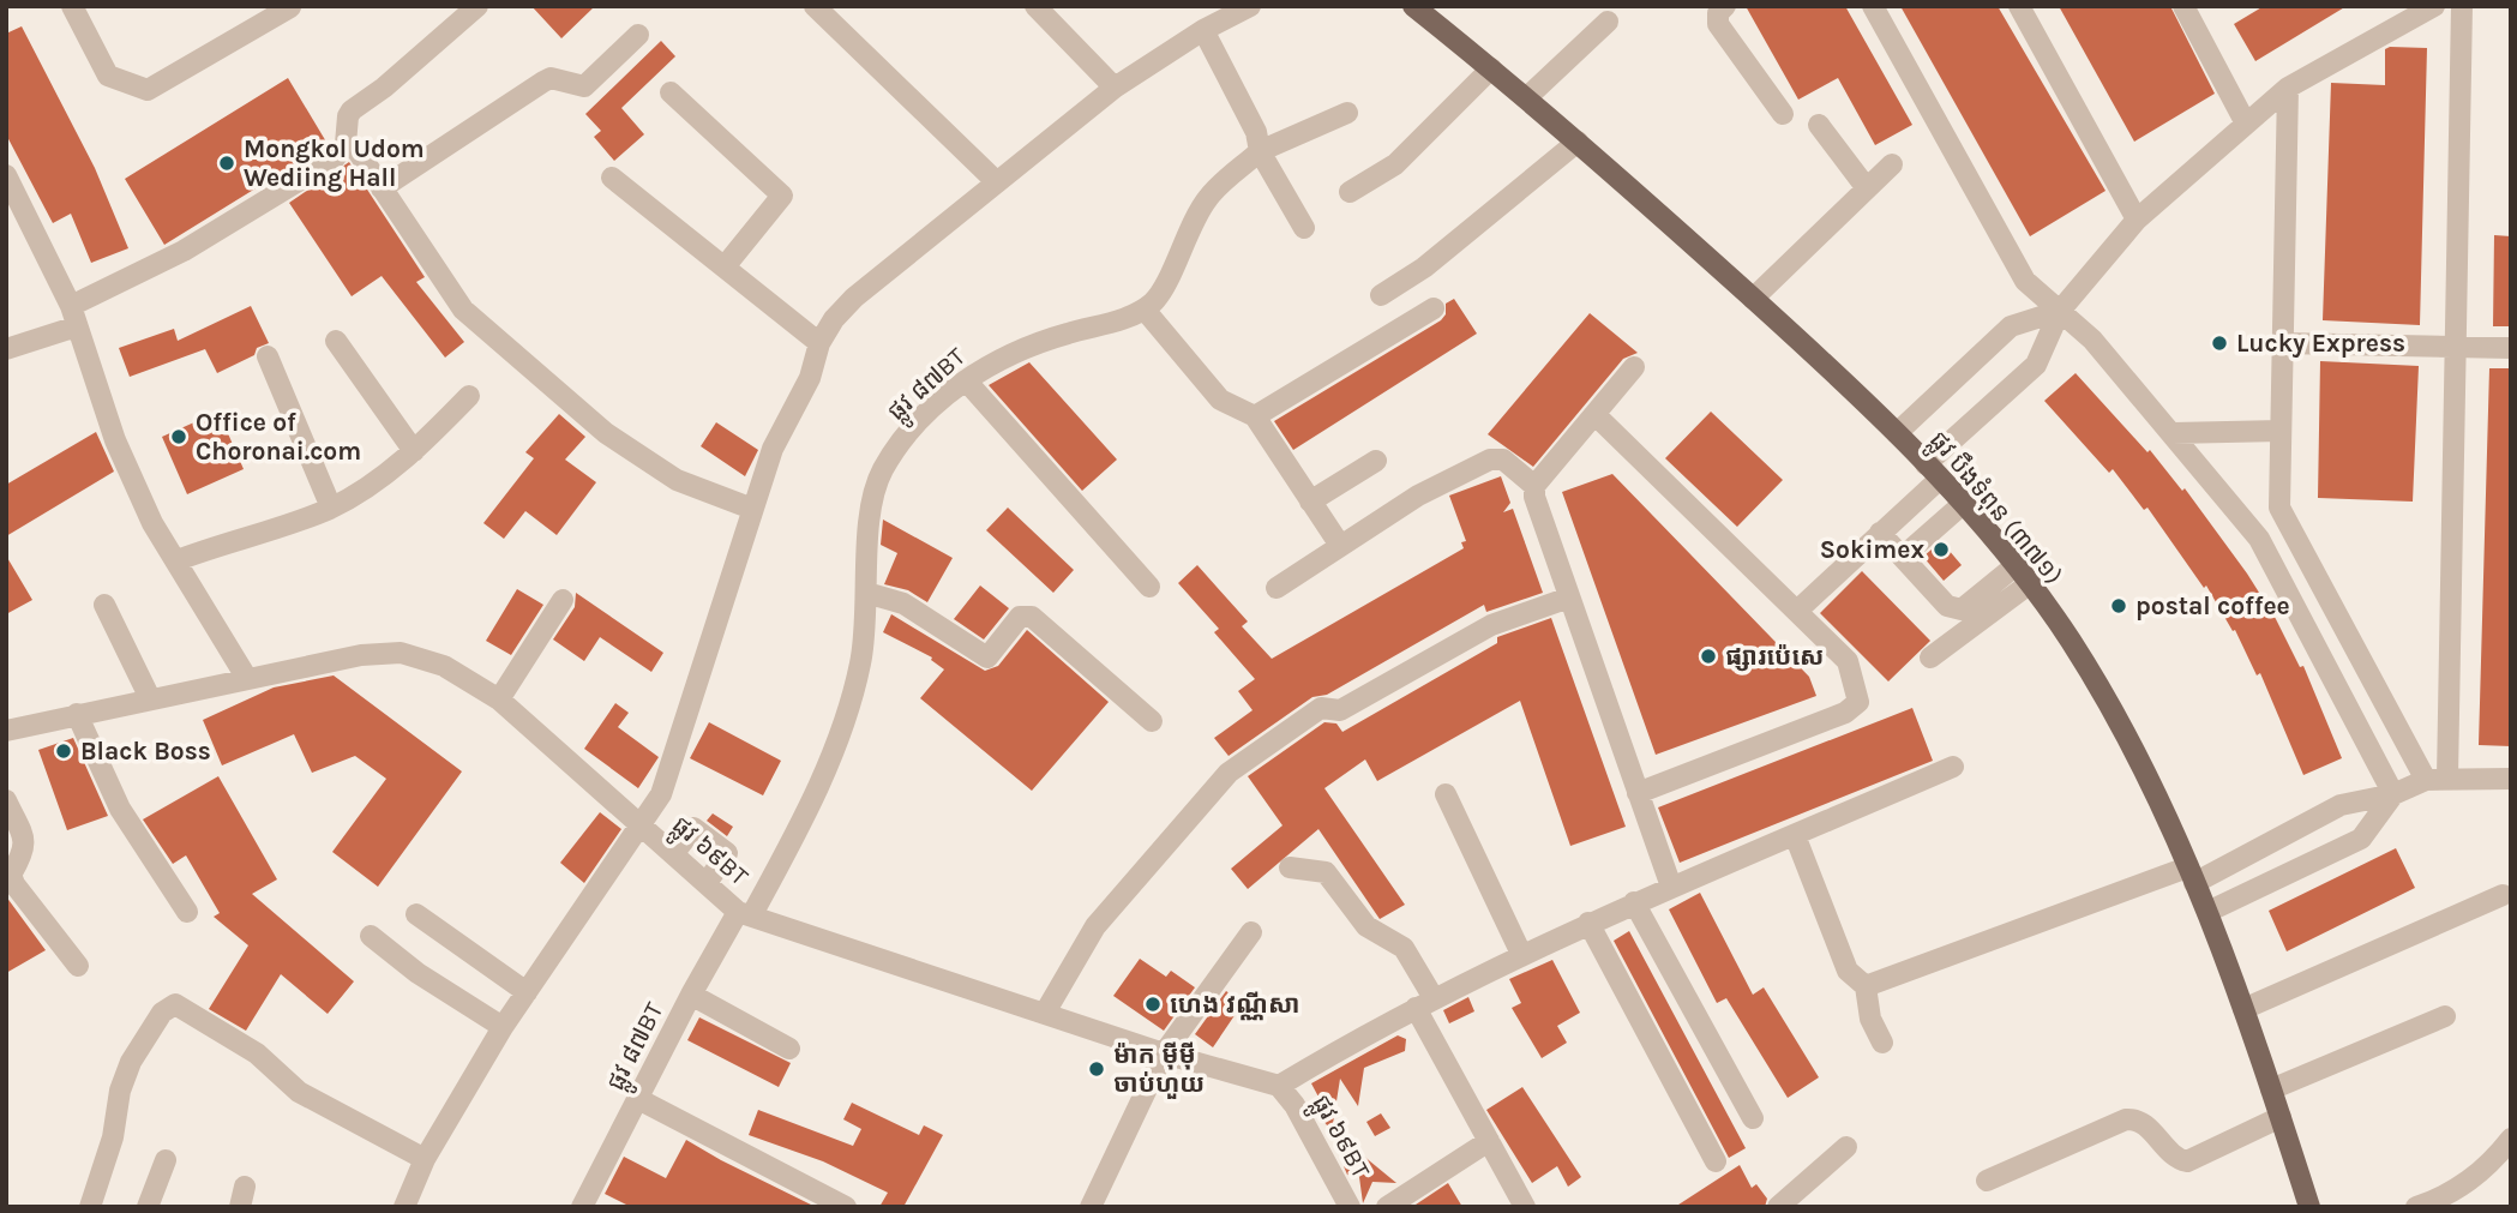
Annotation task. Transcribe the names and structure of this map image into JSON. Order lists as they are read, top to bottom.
{
  "streets": {
    "main road": ["ផ្លូវ បឹងទំពុន (៣៧១)"],
    "street": ["ផ្លូវ ៨៧BT", "ផ្លូវ ៦៩BT"]
  },
  "crossings": [
    ["ផ្លូវ ៨៧BT", "ផ្លូវ ៦៩BT"]
  ],
  "places": [
    "Mongkol Udom Wediing Hall",
    "Lucky Express",
    "Office of Choronai.com",
    "Sokimex",
    "postal coffee",
    "ផ្សារប៉េសេ",
    "Black Boss",
    "ហេង វណ្ណីសា",
    "ម៉ាក ម៉ីម៉ី ចាប់ហួយ"
  ]
}
